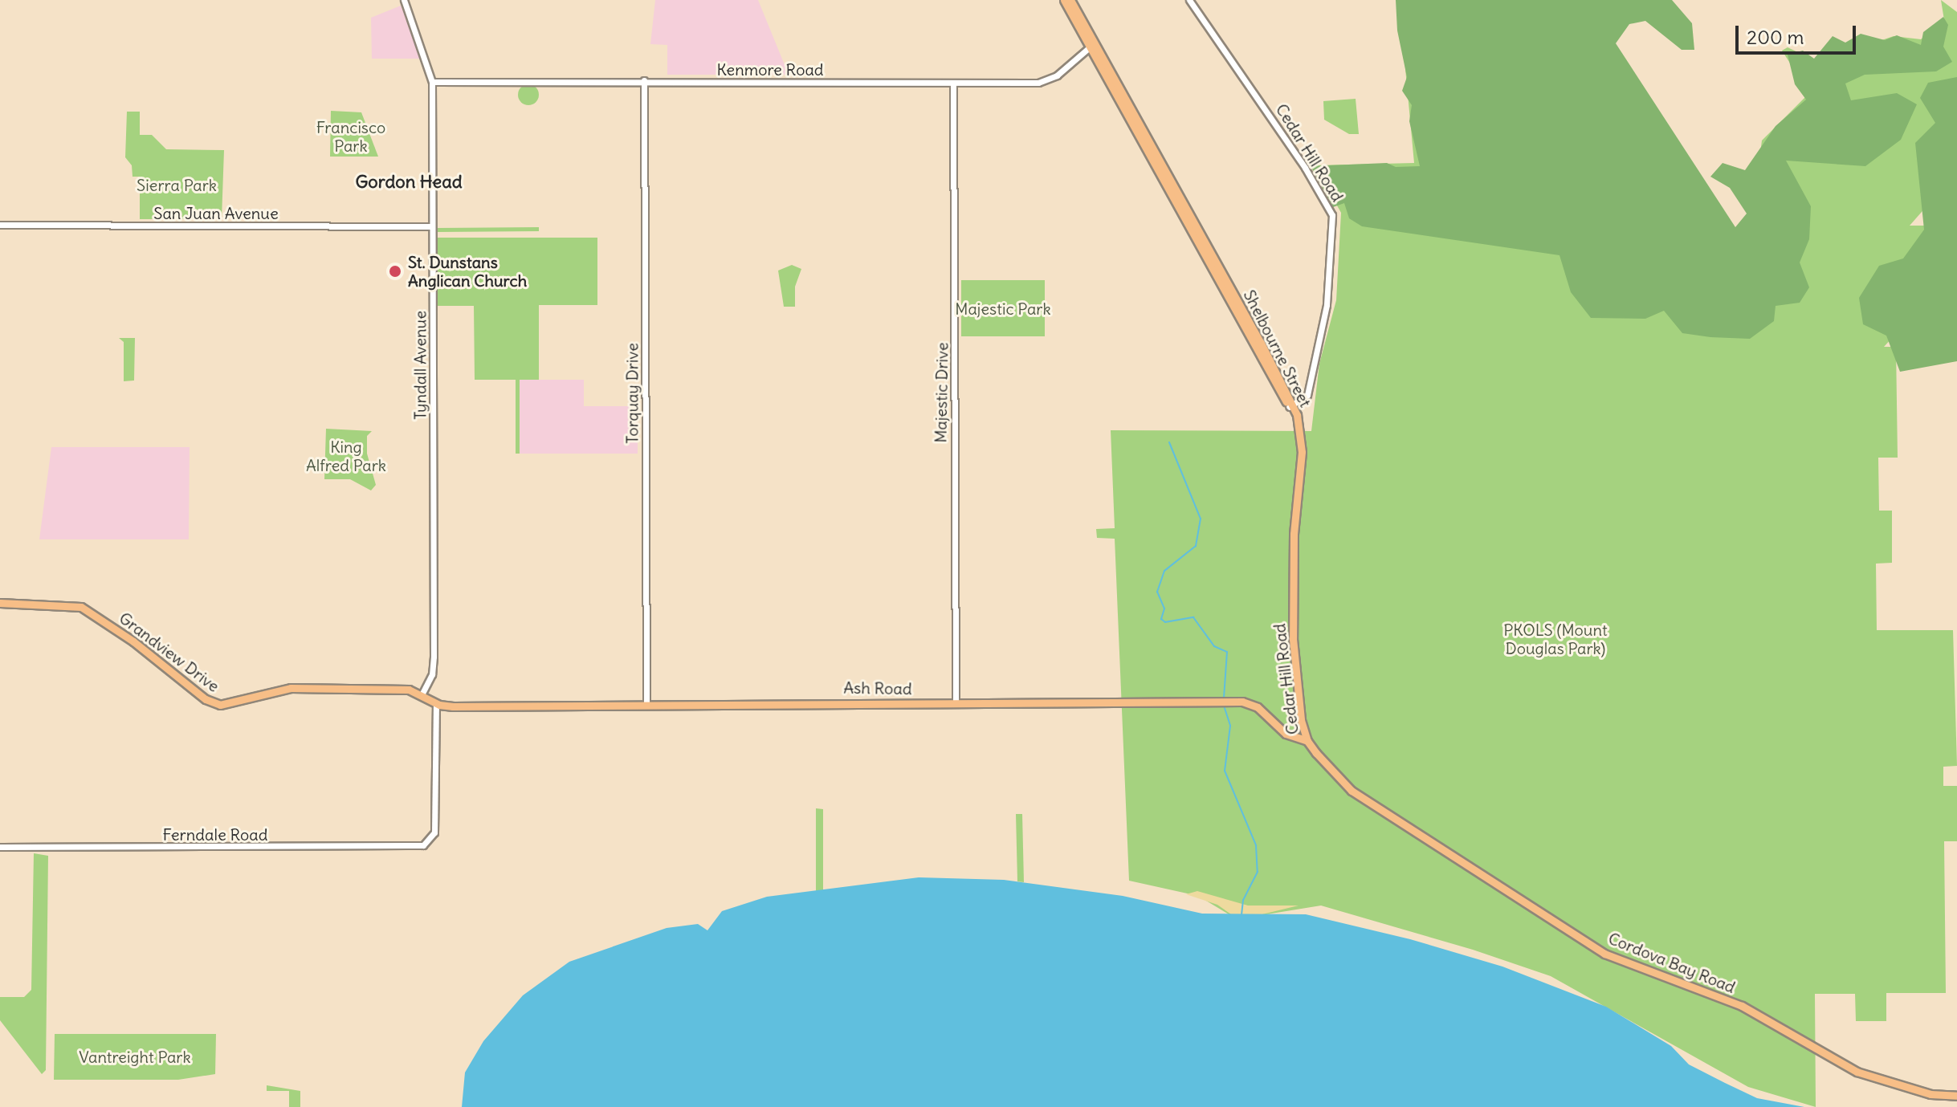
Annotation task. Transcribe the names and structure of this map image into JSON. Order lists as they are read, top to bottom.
{
  "streets": {
    "main road": [
      "Cedar Hill Road",
      "Shelbourne Street",
      "Grandview Drive",
      "Ash Road",
      "Cordova Bay Road"
    ],
    "street": [
      "Kenmore Road",
      "San Juan Avenue",
      "Tyndall Avenue",
      "Majestic Drive",
      "Torquay Drive",
      "Ferndale Road"
    ]
  },
  "crossings": [
    ["Kenmore Road", "Shelbourne Street"],
    ["Kenmore Road", "Tyndall Avenue"],
    ["Kenmore Road", "Majestic Drive"],
    ["Kenmore Road", "Torquay Drive"],
    ["Cedar Hill Road", "Shelbourne Street"],
    ["Cedar Hill Road", "Ash Road"],
    ["Cedar Hill Road", "Cordova Bay Road"],
    ["San Juan Avenue", "Tyndall Avenue"],
    ["Tyndall Avenue", "Grandview Drive"],
    ["Majestic Drive", "Ash Road"],
    ["Torquay Drive", "Ash Road"],
    ["Grandview Drive", "Ash Road"],
    ["Grandview Drive", "Ferndale Road"],
    ["Ash Road", "Ferndale Road"],
    ["Ash Road", "Cordova Bay Road"]
  ],
  "districts": ["Gordon Head"],
  "parks": [
    "Francisco Park",
    "Sierra Park",
    "Majestic Park",
    "King Alfred Park",
    "PKOLS (Mount Douglas Park)",
    "Vantreight Park"
  ],
  "places": ["St. Dunstans Anglican Church"],
  "scale_bar": "200 m"
}
